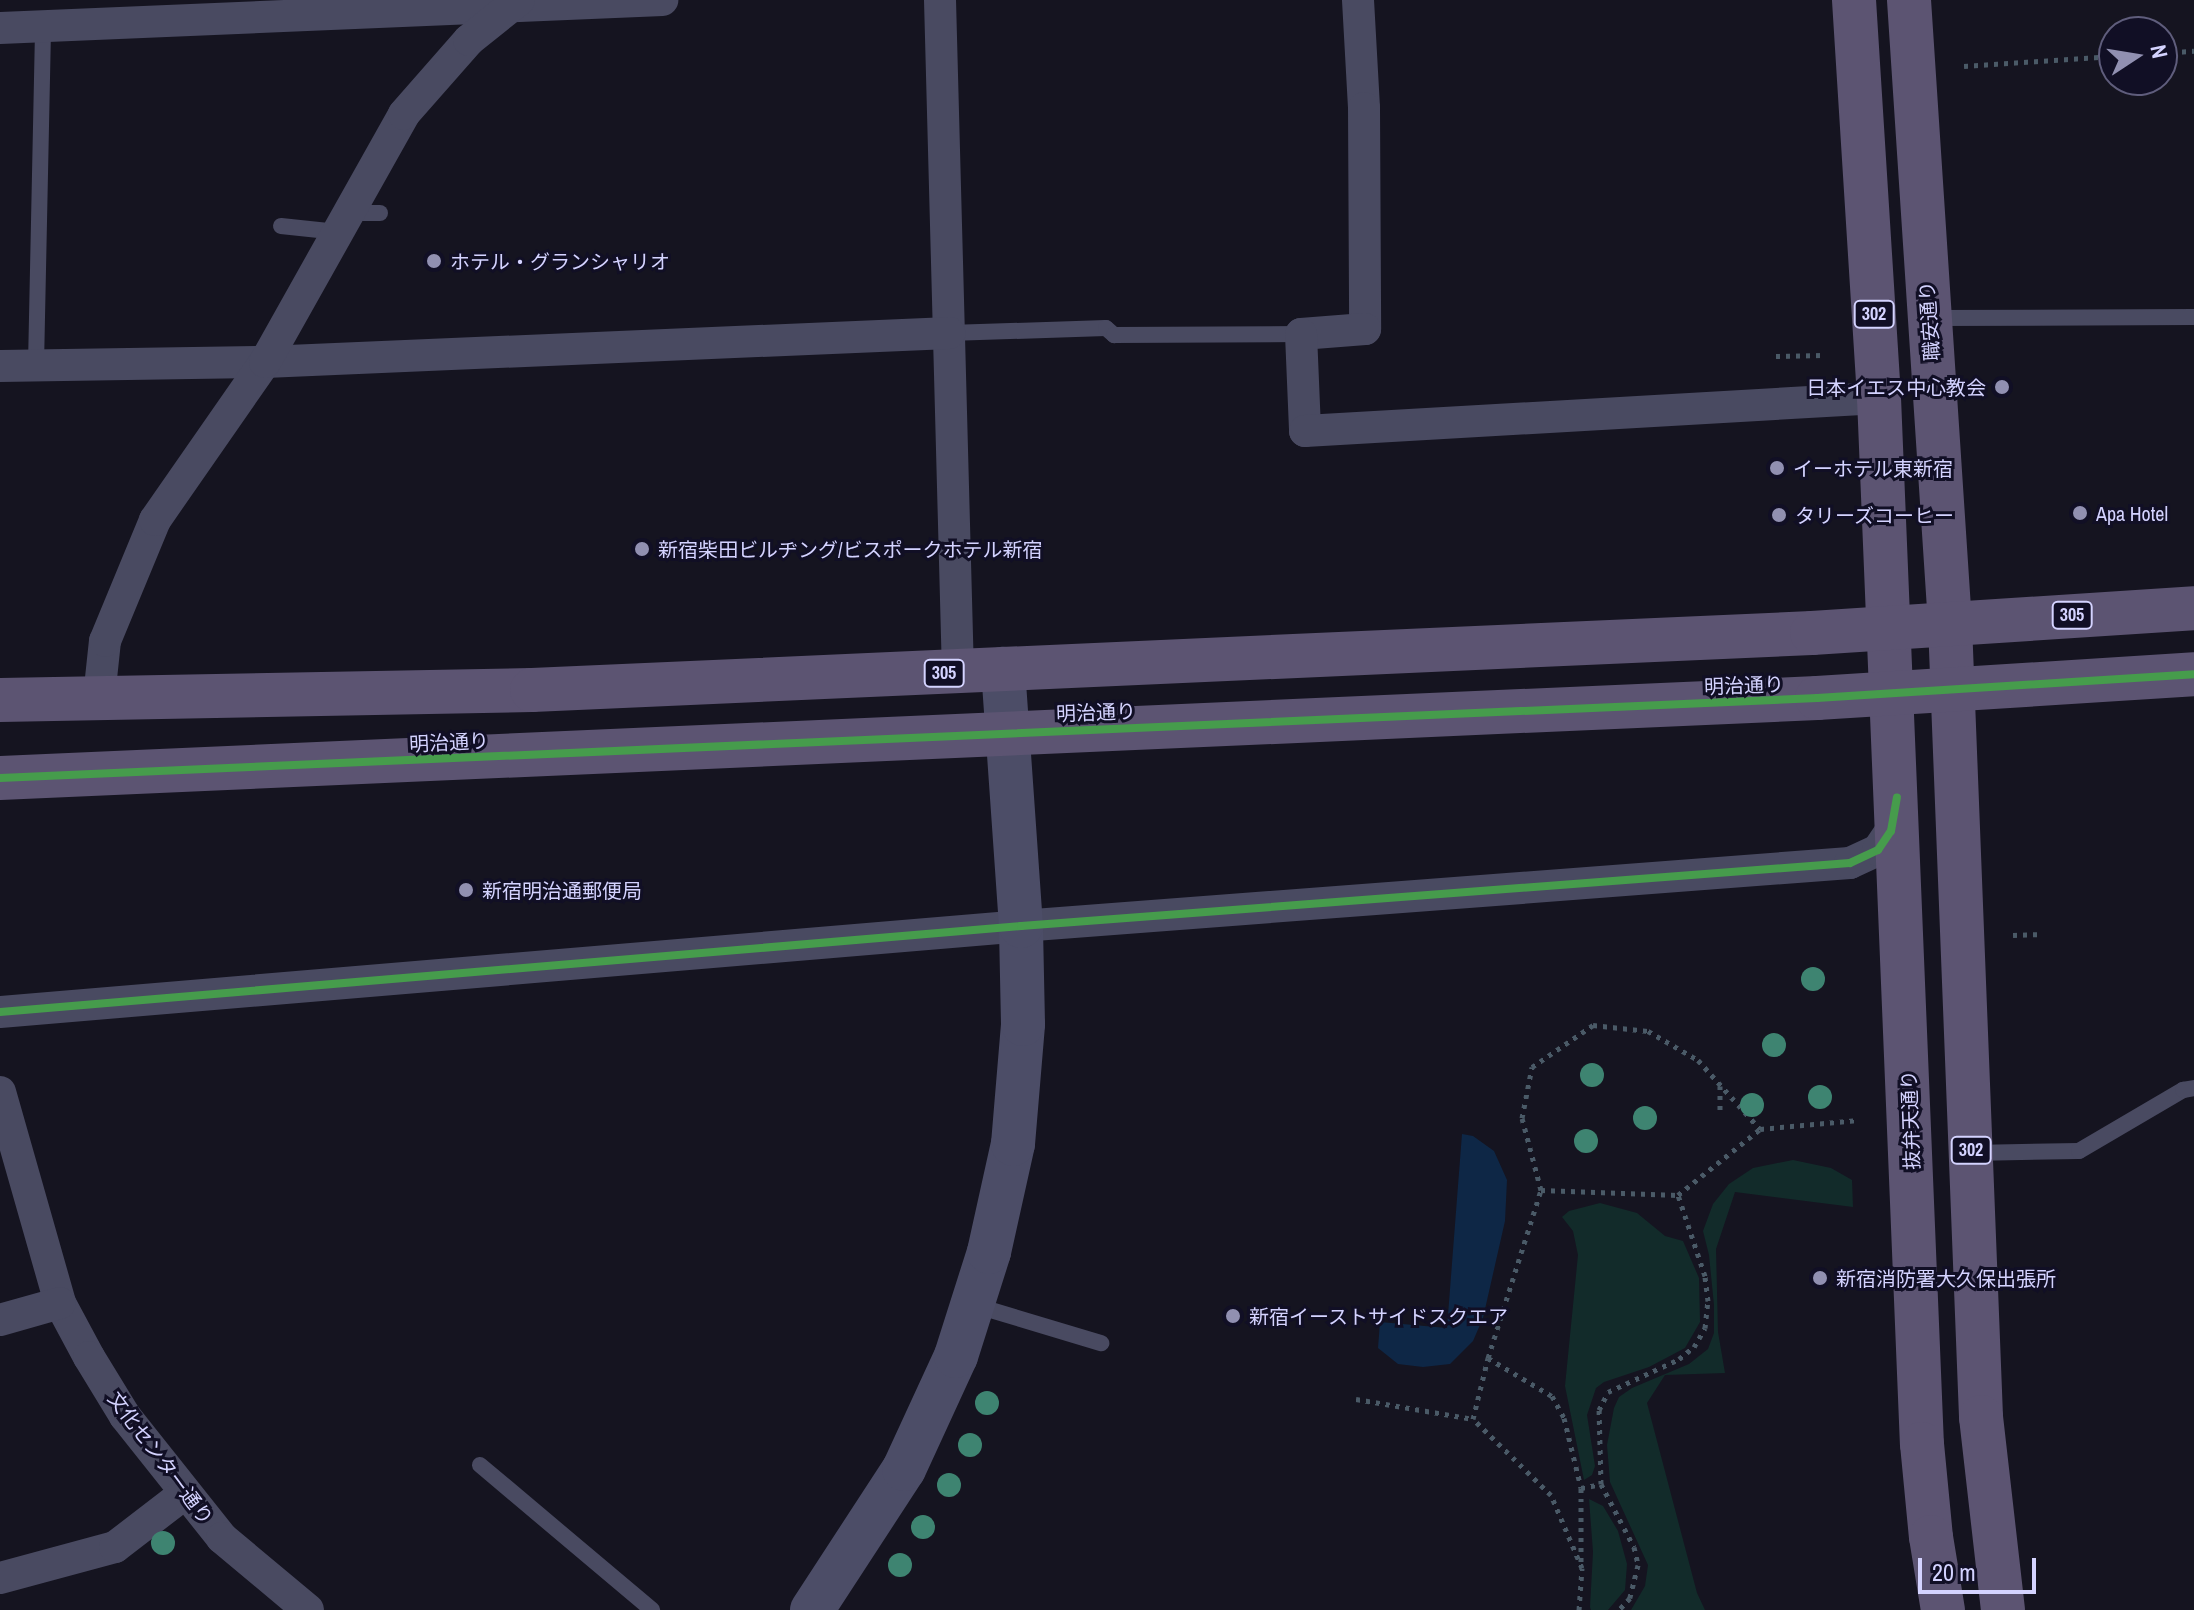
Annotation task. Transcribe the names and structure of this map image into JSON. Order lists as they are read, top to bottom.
{
  "streets": {
    "main road": [
      "302",
      "職安通り",
      "305",
      "明治通り",
      "抜弁天通り"
    ],
    "street": ["文化センター通り"]
  },
  "crossings": [
    ["302", "職安通り"],
    ["302", "305"],
    ["302", "明治通り"],
    ["302", "抜弁天通り"],
    ["職安通り", "305"],
    ["職安通り", "明治通り"],
    ["305", "抜弁天通り"],
    ["明治通り", "抜弁天通り"]
  ],
  "places": [
    "ホテル・グランシャリオ",
    "日本イエス中心教会",
    "イーホテル東新宿",
    "Apa Hotel",
    "タリーズコーヒー",
    "新宿柴田ビルヂング/ビスポークホテル新宿",
    "新宿明治通郵便局",
    "新宿消防署大久保出張所",
    "新宿イーストサイドスクエア"
  ],
  "scale_bar": "20 m",
  "north": "right"
}
